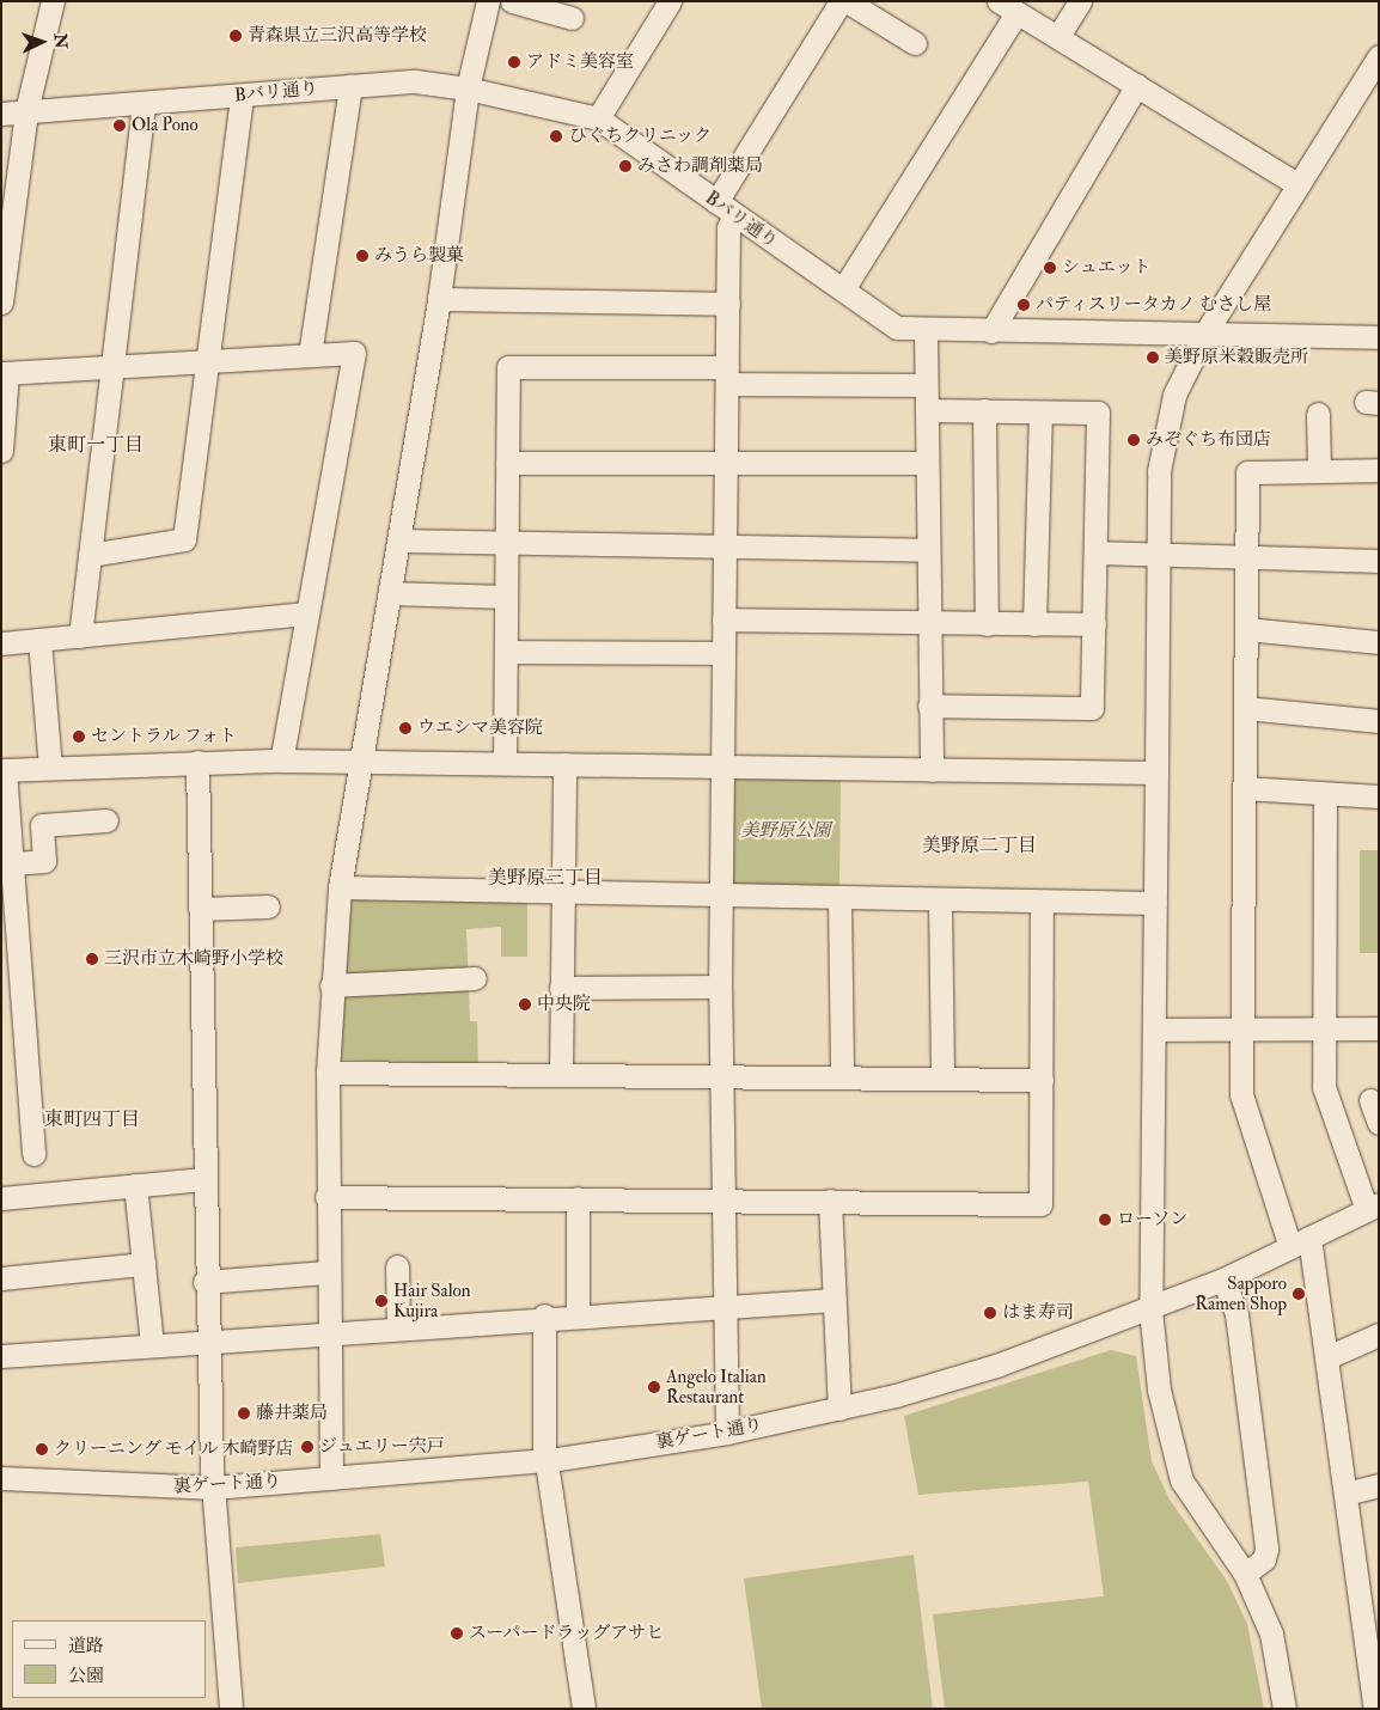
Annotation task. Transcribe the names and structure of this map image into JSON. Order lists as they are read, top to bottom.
{
  "streets": {
    "street": ["Bバリ通り", "裏ゲート通り"]
  },
  "districts": [
    "東町一丁目",
    "美野原二丁目",
    "美野原三丁目",
    "東町四丁目"
  ],
  "parks": ["美野原公園"],
  "places": [
    "青森県立三沢高等学校",
    "アドミ美容室",
    "Ola Pono",
    "ひぐちクリニック",
    "みさわ調剤薬局",
    "みうら製菓",
    "シュエット",
    "パティスリータカノ むさし屋",
    "美野原米穀販売所",
    "みぞぐち布団店",
    "ウエシマ美容院",
    "セントラル フォト",
    "三沢市立木崎野小学校",
    "中央院",
    "ローソン",
    "Sapporo Ramen Shop",
    "Hair Salon Kujira",
    "はま寿司",
    "Angelo Italian Restaurant",
    "藤井薬局",
    "ジュエリー宍戸",
    "クリーニング モイル 木崎野店",
    "スーパードラッグアサヒ"
  ],
  "legend": ["道路", "公園"],
  "north": "right"
}
